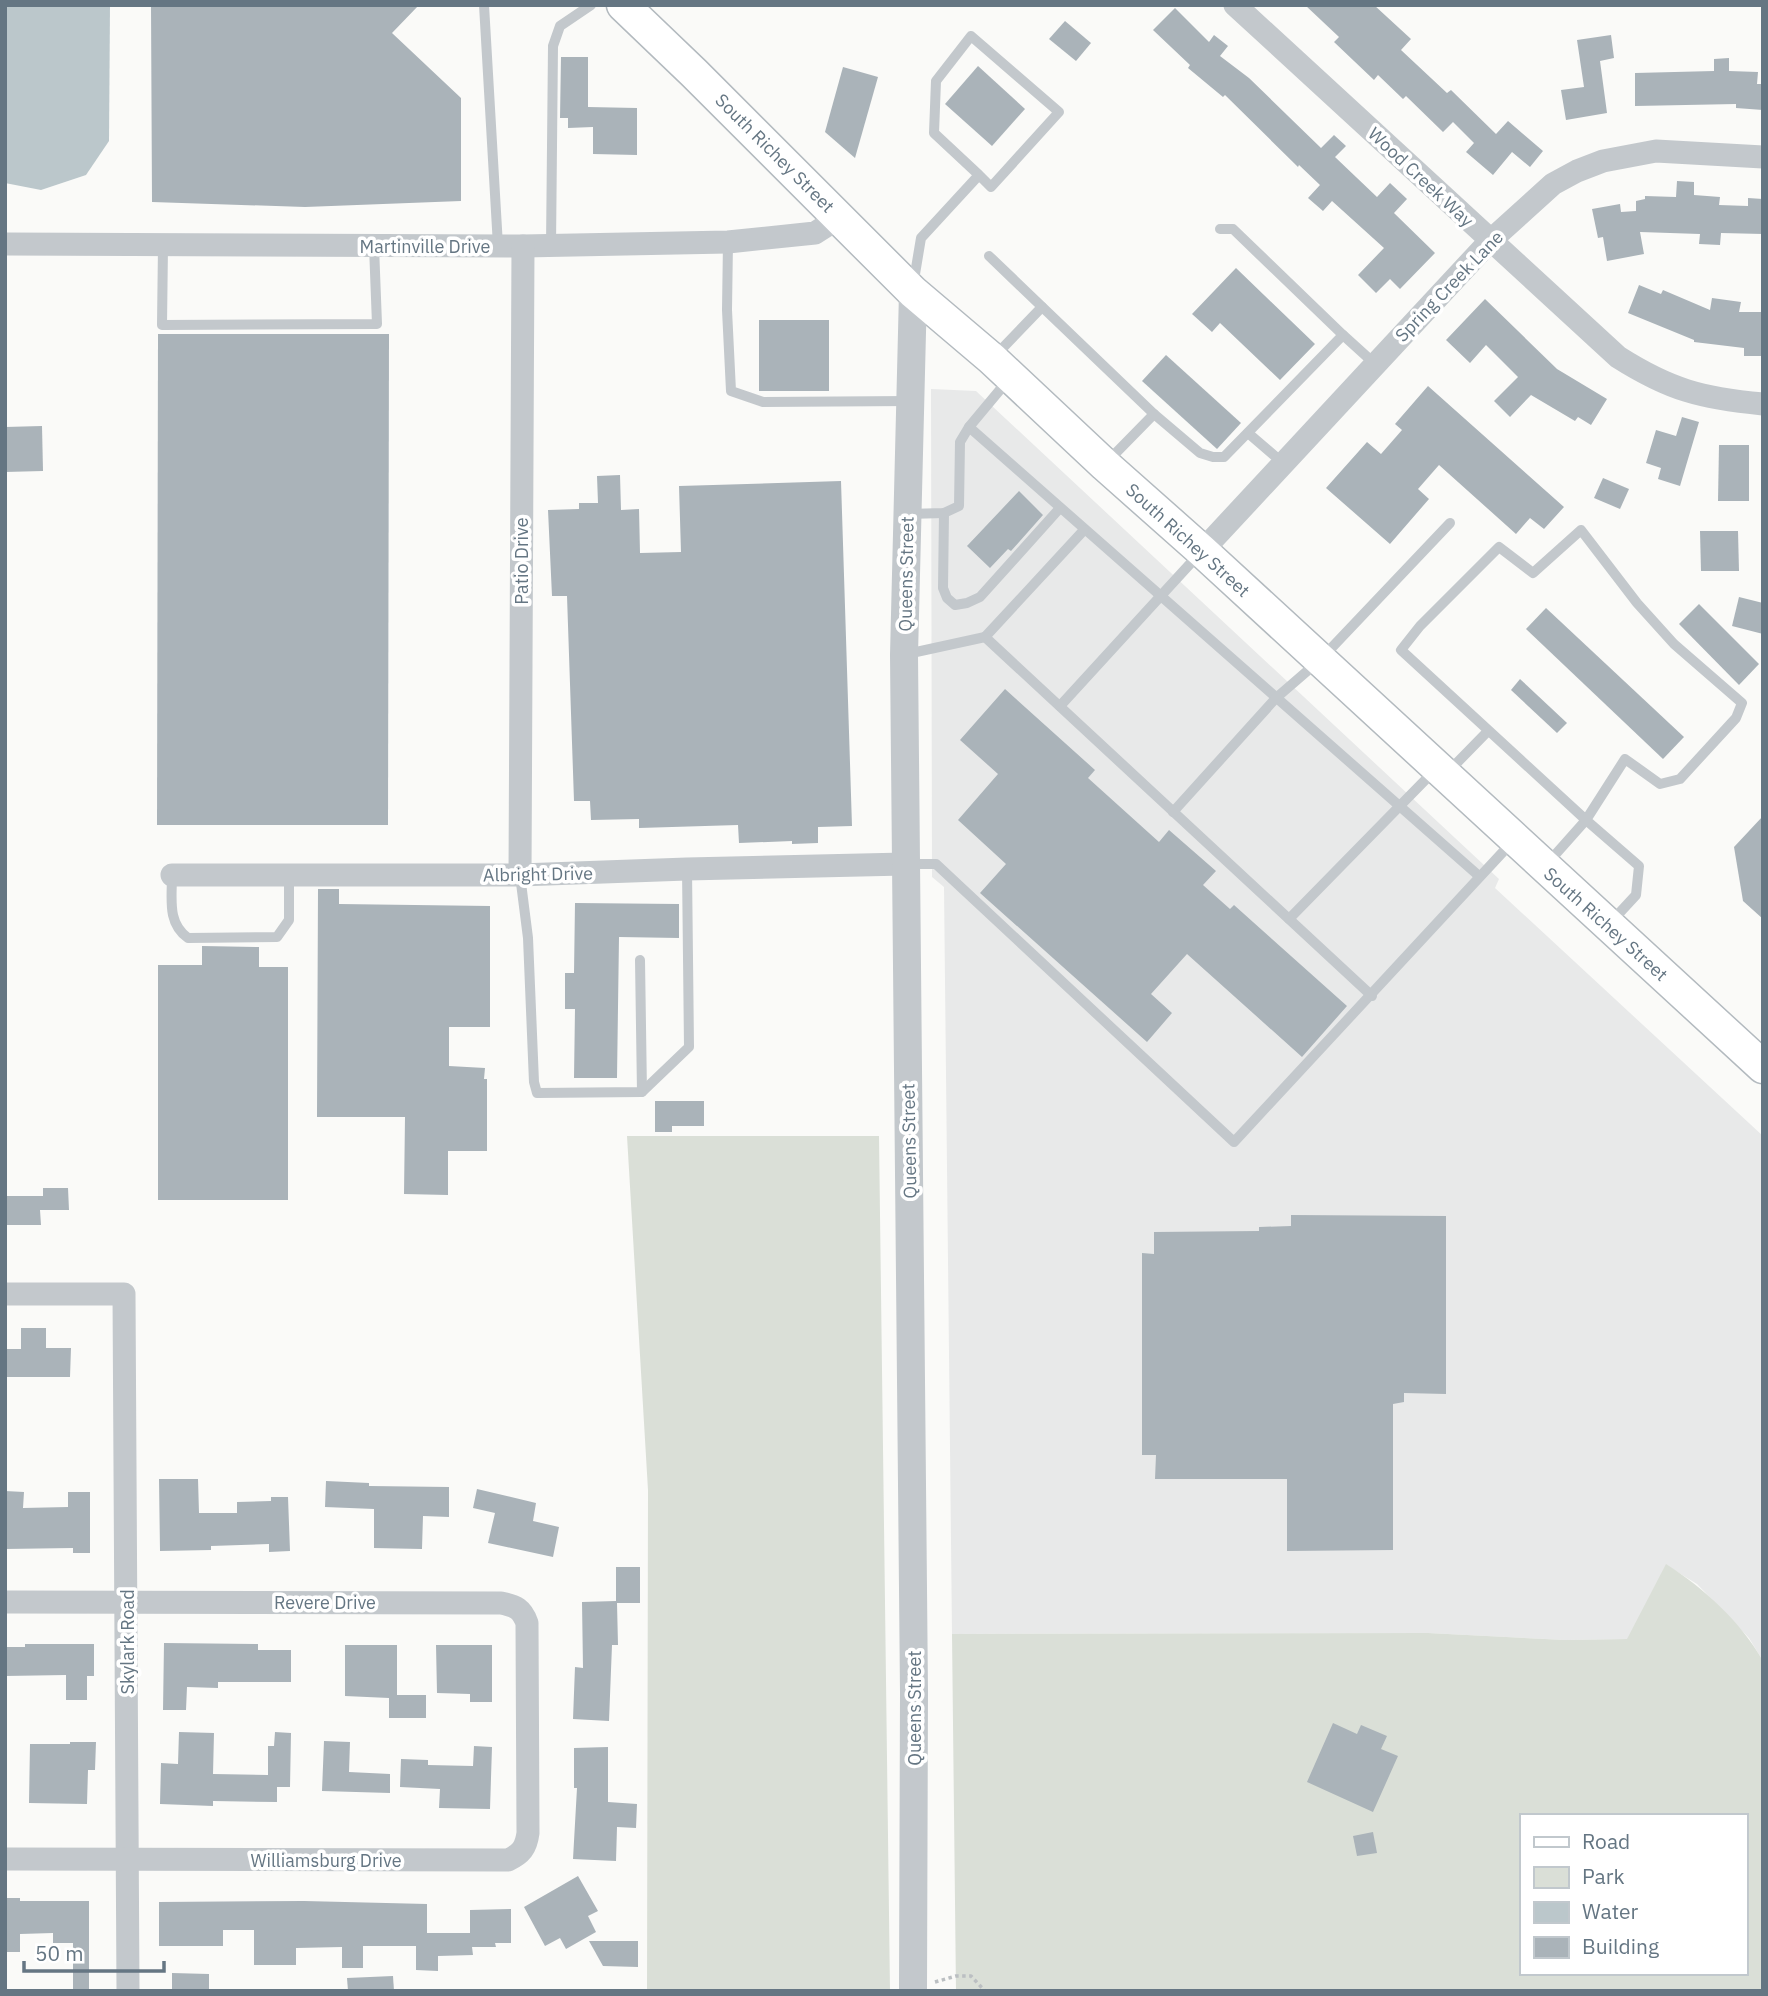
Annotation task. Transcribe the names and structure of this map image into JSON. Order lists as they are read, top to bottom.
{
  "streets": {
    "main road": ["South Richey Street"],
    "street": [
      "Wood Creek Way",
      "Martinville Drive",
      "Spring Creek Lane",
      "Patio Drive",
      "Queens Street",
      "Albright Drive",
      "Revere Drive",
      "Skylark Road",
      "Williamsburg Drive"
    ]
  },
  "crossings": [
    ["South Richey Street", "Martinville Drive"],
    ["South Richey Street", "Spring Creek Lane"],
    ["South Richey Street", "Queens Street"],
    ["Wood Creek Way", "Spring Creek Lane"],
    ["Martinville Drive", "Patio Drive"],
    ["Patio Drive", "Albright Drive"],
    ["Queens Street", "Albright Drive"],
    ["Revere Drive", "Skylark Road"],
    ["Revere Drive", "Williamsburg Drive"],
    ["Skylark Road", "Williamsburg Drive"]
  ],
  "legend": [
    "Road",
    "Park",
    "Water",
    "Building"
  ],
  "scale_bar": "50 m"
}
